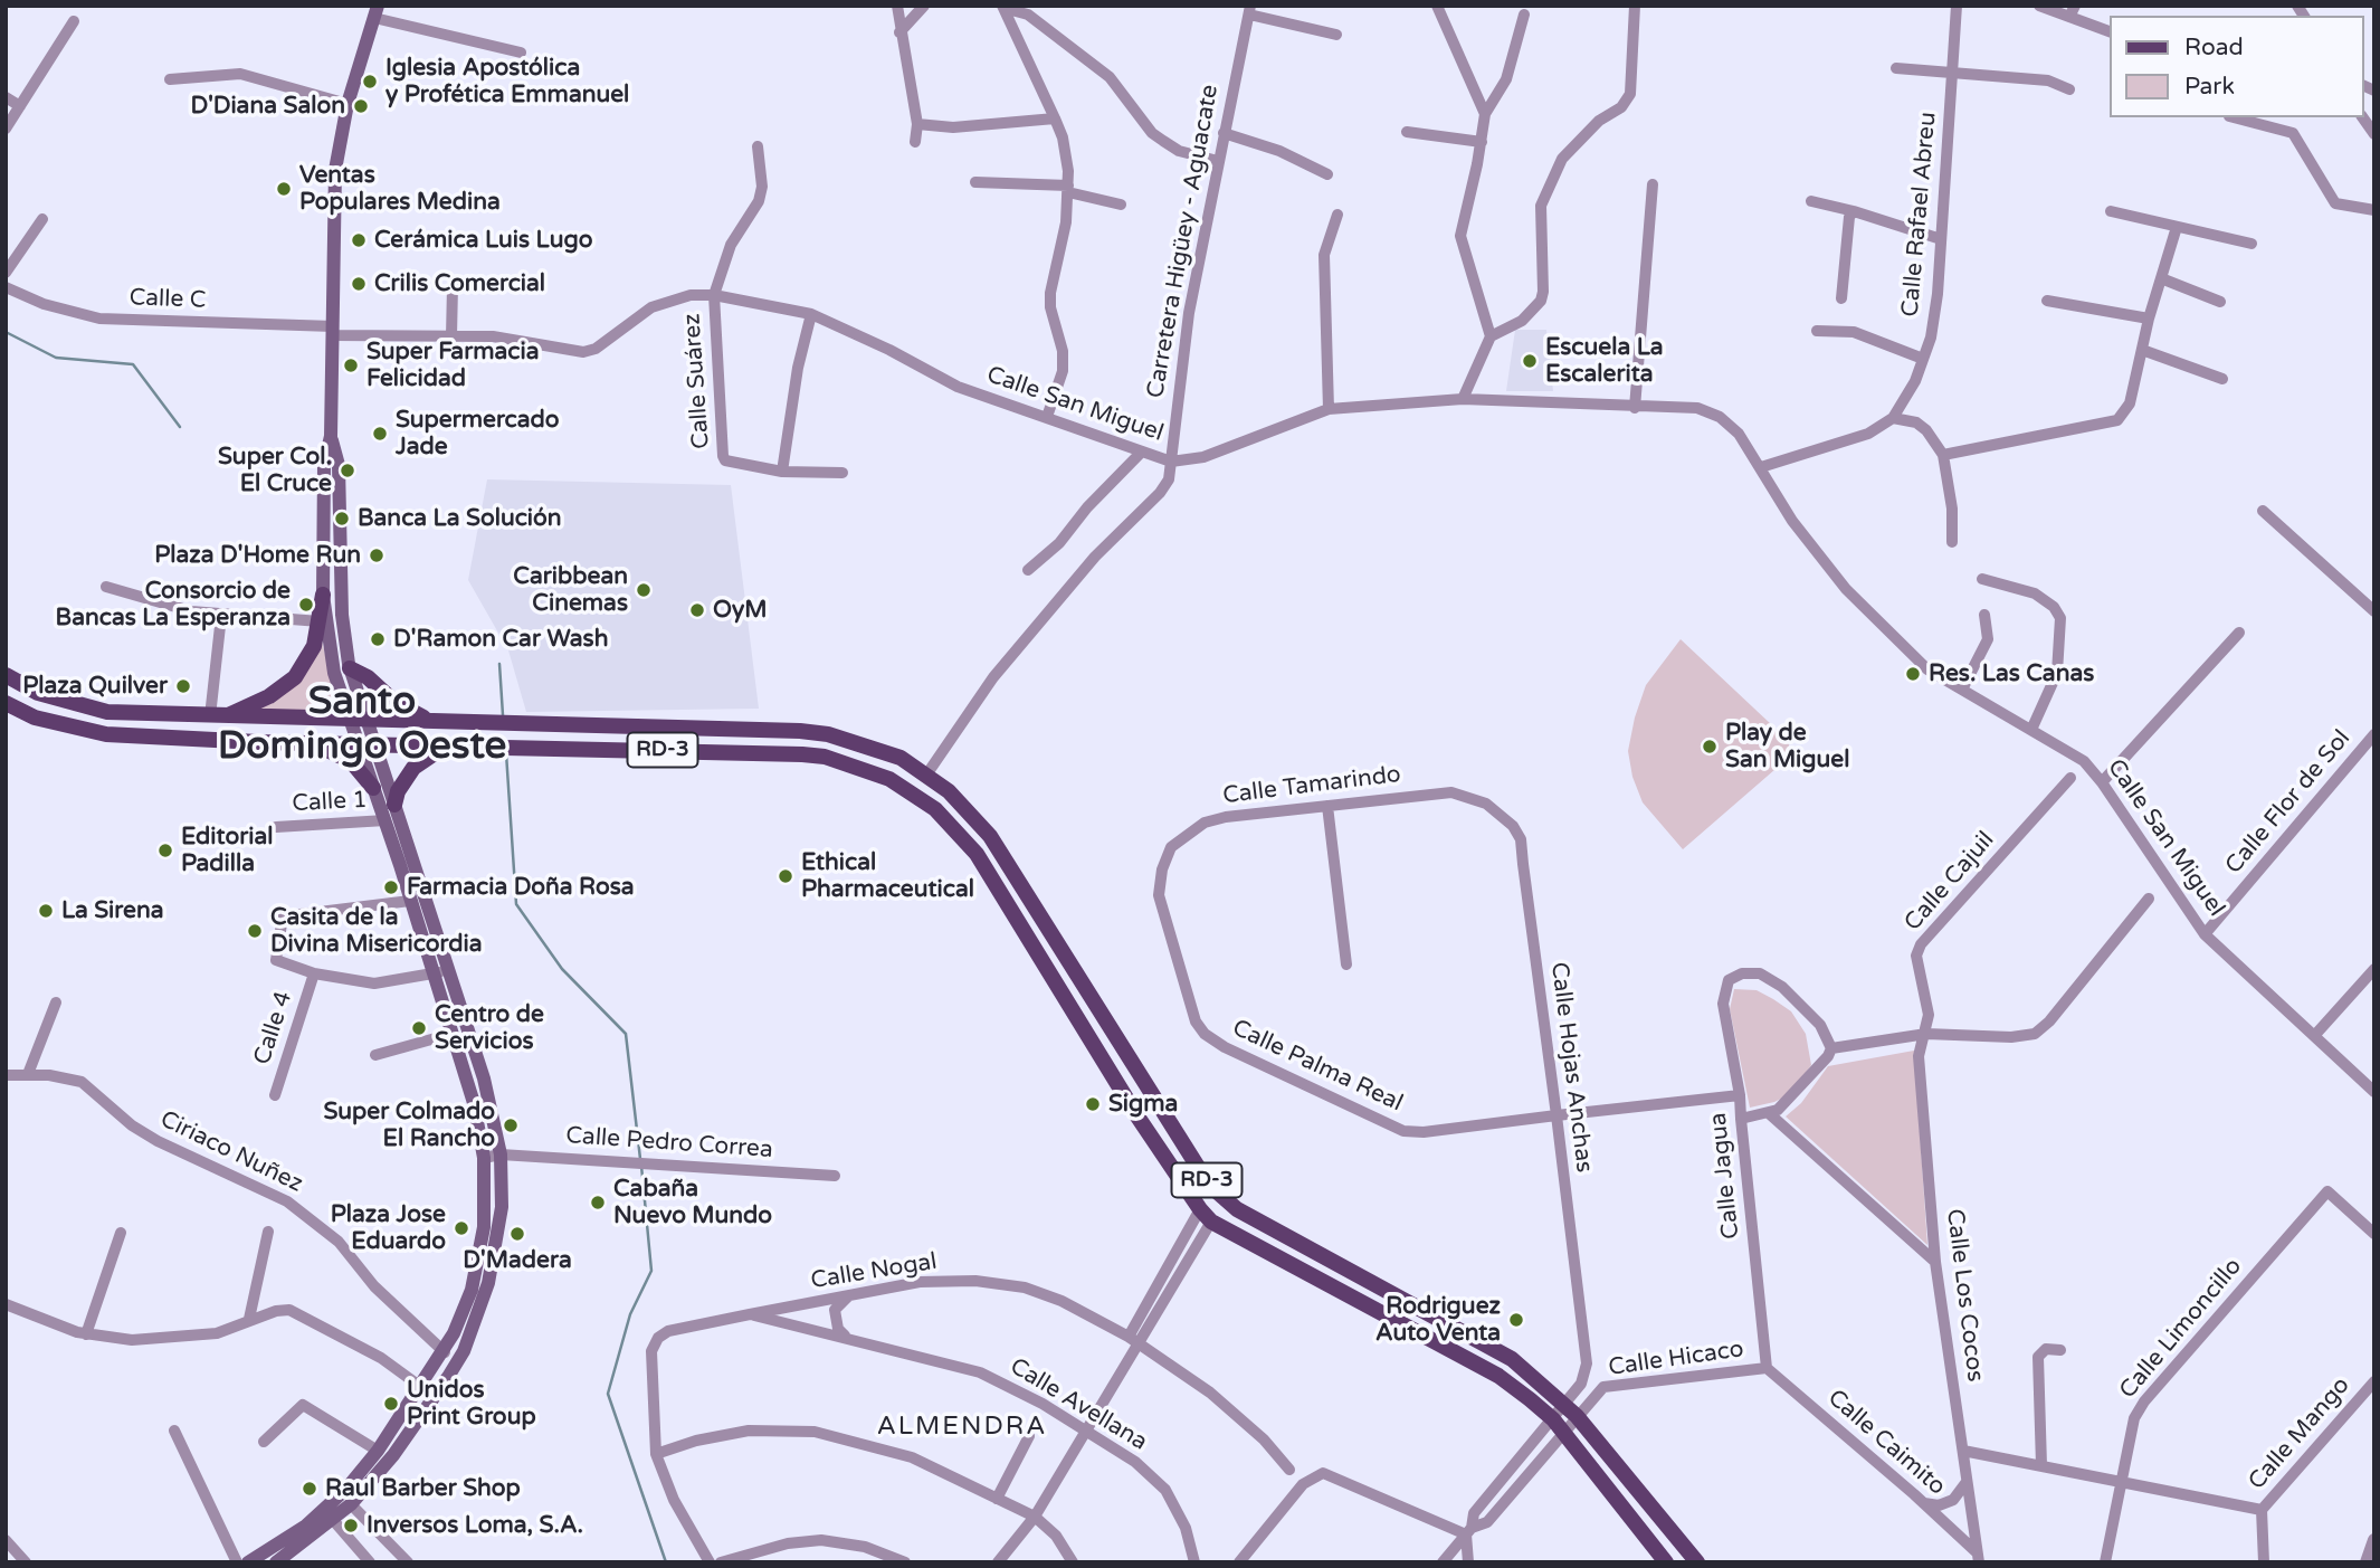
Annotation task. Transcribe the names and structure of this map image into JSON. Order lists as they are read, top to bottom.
{
  "streets": {
    "main road": ["RD-3"],
    "street": [
      "Calle Rafael Abreu",
      "Carretera Higüey - Aguacate",
      "Calle C",
      "Calle Suárez",
      "Calle San Miguel",
      "Calle Tamarindo",
      "Calle 1",
      "Calle Flor de Sol",
      "Calle Cajuil",
      "Calle 4",
      "Calle Palma Real",
      "Calle Hojas Anchas",
      "Calle Pedro Correa",
      "Ciriaco Nuñez",
      "Calle Jagua",
      "Calle Nogal",
      "Calle Los Cocos",
      "Calle Limoncillo",
      "Calle Hicaco",
      "Calle Avellana",
      "Calle Mango",
      "Calle Caimito"
    ]
  },
  "crossings": [
    ["Carretera Higüey - Aguacate", "Calle San Miguel"],
    ["Carretera Higüey - Aguacate", "RD-3"],
    ["Calle C", "Calle San Miguel"],
    ["Calle Suárez", "Calle San Miguel"],
    ["Calle San Miguel", "Calle Flor de Sol"],
    ["RD-3", "Calle Hicaco"],
    ["Calle Tamarindo", "Calle Palma Real"],
    ["Calle Tamarindo", "Calle Hojas Anchas"],
    ["Calle Cajuil", "Calle Los Cocos"],
    ["Calle Palma Real", "Calle Hojas Anchas"],
    ["Calle Palma Real", "Calle Jagua"],
    ["Calle Jagua", "Calle Hicaco"],
    ["Calle Jagua", "Calle Caimito"],
    ["Calle Nogal", "Calle Avellana"],
    ["Calle Los Cocos", "Calle Caimito"],
    ["Calle Hicaco", "Calle Caimito"]
  ],
  "districts": ["Santo Domingo Oeste", "ALMENDRA"],
  "places": [
    "Iglesia Apostólica y Profética Emmanuel",
    "D'Diana Salon",
    "Ventas Populares Medina",
    "Cerámica Luis Lugo",
    "Crilis Comercial",
    "Escuela La Escalerita",
    "Super Farmacia Felicidad",
    "Supermercado Jade",
    "Super Col. El Cruce",
    "Banca La Solución",
    "Plaza D'Home Run",
    "Caribbean Cinemas",
    "Consorcio de Bancas La Esperanza",
    "OyM",
    "D'Ramon Car Wash",
    "Res. Las Canas",
    "Plaza Quilver",
    "Play de San Miguel",
    "Editorial Padilla",
    "Ethical Pharmaceutical",
    "Farmacia Doña Rosa",
    "La Sirena",
    "Casita de la Divina Misericordia",
    "Centro de Servicios",
    "Sigma",
    "Super Colmado El Rancho",
    "Cabaña Nuevo Mundo",
    "Plaza Jose Eduardo",
    "D'Madera",
    "Rodriguez Auto Venta",
    "Unidos Print Group",
    "Raul Barber Shop",
    "Inversos Loma, S.A."
  ],
  "legend": ["Road", "Park"]
}
